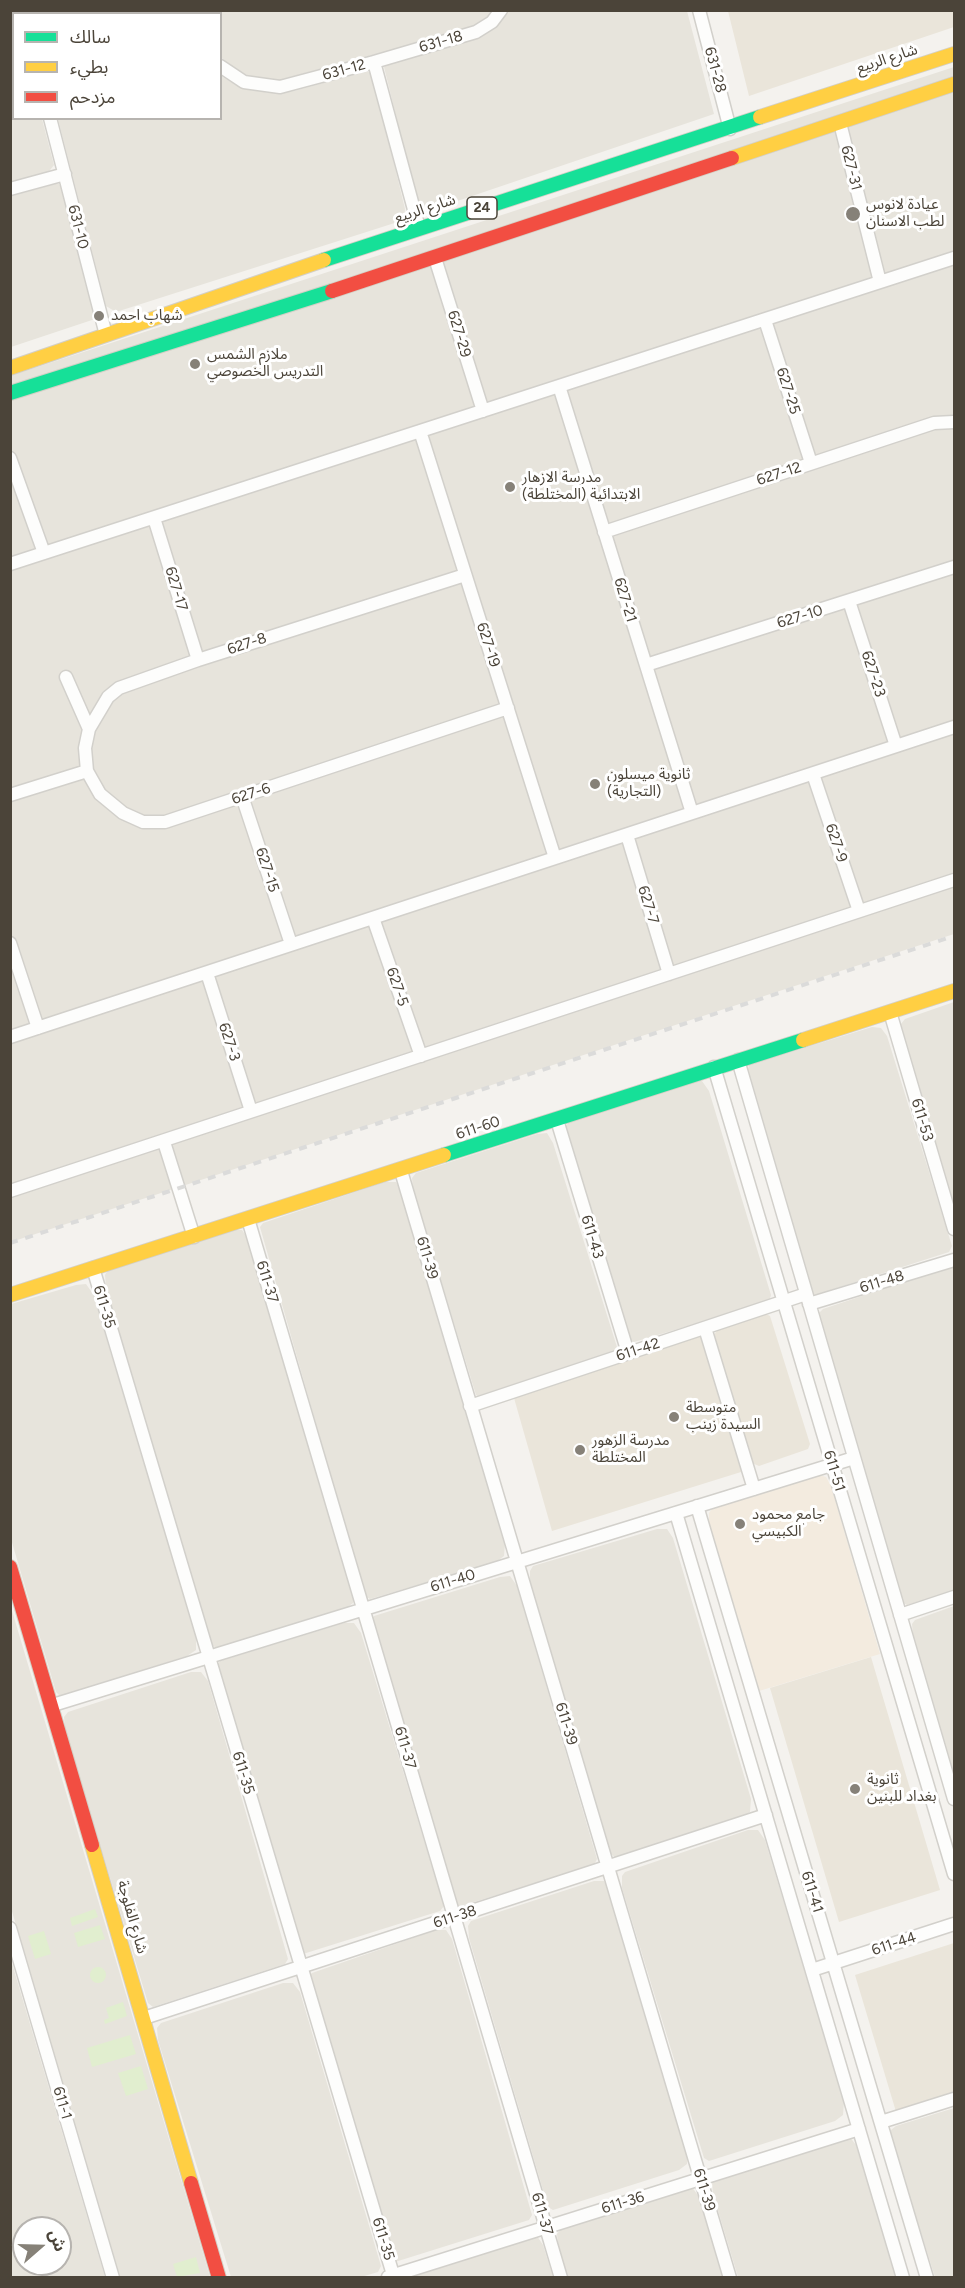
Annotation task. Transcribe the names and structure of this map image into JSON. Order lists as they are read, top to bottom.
{
  "streets": {
    "main road": [
      "شارع الربيع",
      "24",
      "611-60",
      "شارع الفلوجة"
    ],
    "street": [
      "631-18",
      "631-12",
      "631-28",
      "627-31",
      "631-10",
      "627-29",
      "627-25",
      "627-12",
      "627-17",
      "627-21",
      "627-10",
      "627-8",
      "627-19",
      "627-23",
      "627-6",
      "627-9",
      "627-15",
      "627-7",
      "627-5",
      "627-3",
      "611-53",
      "611-43",
      "611-39",
      "611-37",
      "611-48",
      "611-35",
      "611-42",
      "611-51",
      "611-40",
      "611-41",
      "611-38",
      "611-44",
      "611-1",
      "611-36"
    ]
  },
  "crossings": [
    ["631-18", "631-12"],
    ["شارع الربيع", "631-12"],
    ["شارع الربيع", "631-28"],
    ["شارع الربيع", "627-31"],
    ["شارع الربيع", "631-10"],
    ["شارع الربيع", "627-29"],
    ["627-25", "627-12"],
    ["627-12", "627-21"],
    ["627-17", "627-8"],
    ["627-21", "627-10"],
    ["627-10", "627-23"],
    ["627-8", "627-19"],
    ["627-8", "627-6"],
    ["627-19", "627-6"],
    ["627-6", "627-15"],
    ["611-53", "611-60"],
    ["611-60", "611-43"],
    ["611-60", "611-39"],
    ["611-60", "611-37"],
    ["611-60", "611-35"],
    ["611-60", "611-51"],
    ["611-43", "611-42"],
    ["611-39", "611-42"],
    ["611-39", "611-40"],
    ["611-39", "611-38"],
    ["611-39", "611-36"],
    ["611-37", "611-40"],
    ["611-37", "611-38"],
    ["611-37", "611-36"],
    ["611-48", "611-42"],
    ["611-48", "611-51"],
    ["611-35", "611-40"],
    ["611-35", "611-38"],
    ["611-35", "611-36"],
    ["611-42", "611-51"],
    ["611-51", "611-40"],
    ["611-40", "611-41"],
    ["611-40", "شارع الفلوجة"],
    ["611-41", "611-38"],
    ["611-41", "611-44"],
    ["611-41", "611-36"],
    ["شارع الفلوجة", "611-38"]
  ],
  "places": [
    "عيادة لانوس لطب الاسنان",
    "شهاب احمد",
    "ملازم الشمس التدريس الخصوصي",
    "مدرسة الازهار الابتدائية (المختلطة)",
    "ثانوية ميسلون (التجارية)",
    "متوسطة السيدة زينب",
    "مدرسة الزهور المختلطة",
    "جامع محمود الكبيسي",
    "ثانوية بغداد للبنين"
  ],
  "legend": ["سالك", "بطيء", "مزدحم"],
  "north": "right"
}
